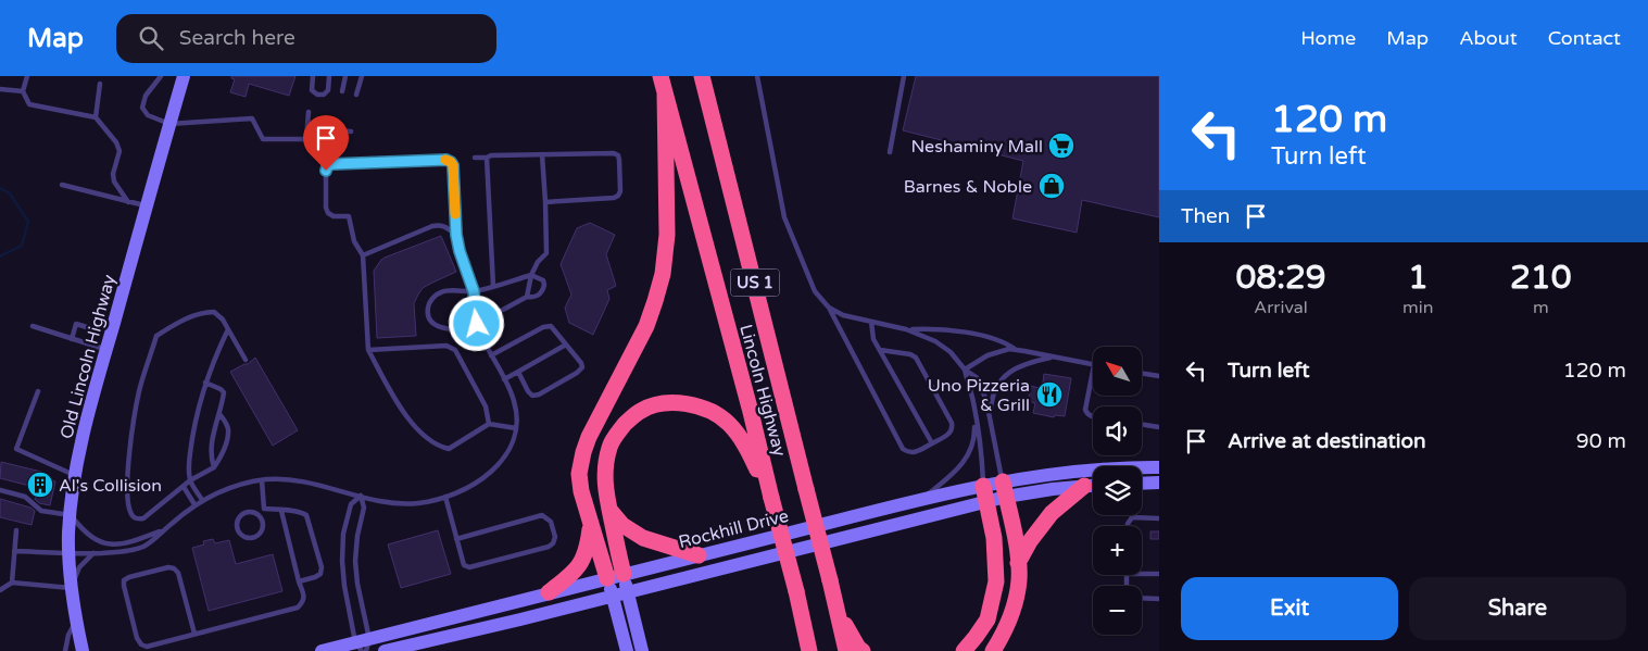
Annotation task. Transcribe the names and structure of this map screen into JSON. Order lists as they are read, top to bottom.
{
  "streets": {
    "highway": ["US 1", "Lincoln Highway"],
    "main road": ["Old Lincoln Highway", "Rockhill Drive"]
  },
  "places": {
    "supermarket": ["Neshaminy Mall"],
    "shop": ["Barnes & Noble"],
    "restaurant": ["Uno Pizzeria & Grill"],
    "building": ["Al's Collision"]
  },
  "north": "top left",
  "page": {
    "header": "Map",
    "search": "Search here",
    "nav": [
      "Home",
      "Map",
      "About",
      "Contact"
    ],
    "turn": ["120 m", "Turn left"],
    "then": "Then",
    "eta": [
      "08:29",
      "Arrival",
      "1",
      "min",
      "210",
      "m"
    ],
    "list": [
      {
        "name": "Turn left",
        "value": "120 m"
      },
      {
        "name": "Arrive at destination",
        "value": "90 m"
      }
    ],
    "map_buttons": ["+", "−"],
    "buttons": ["Exit", "Share"]
  }
}
